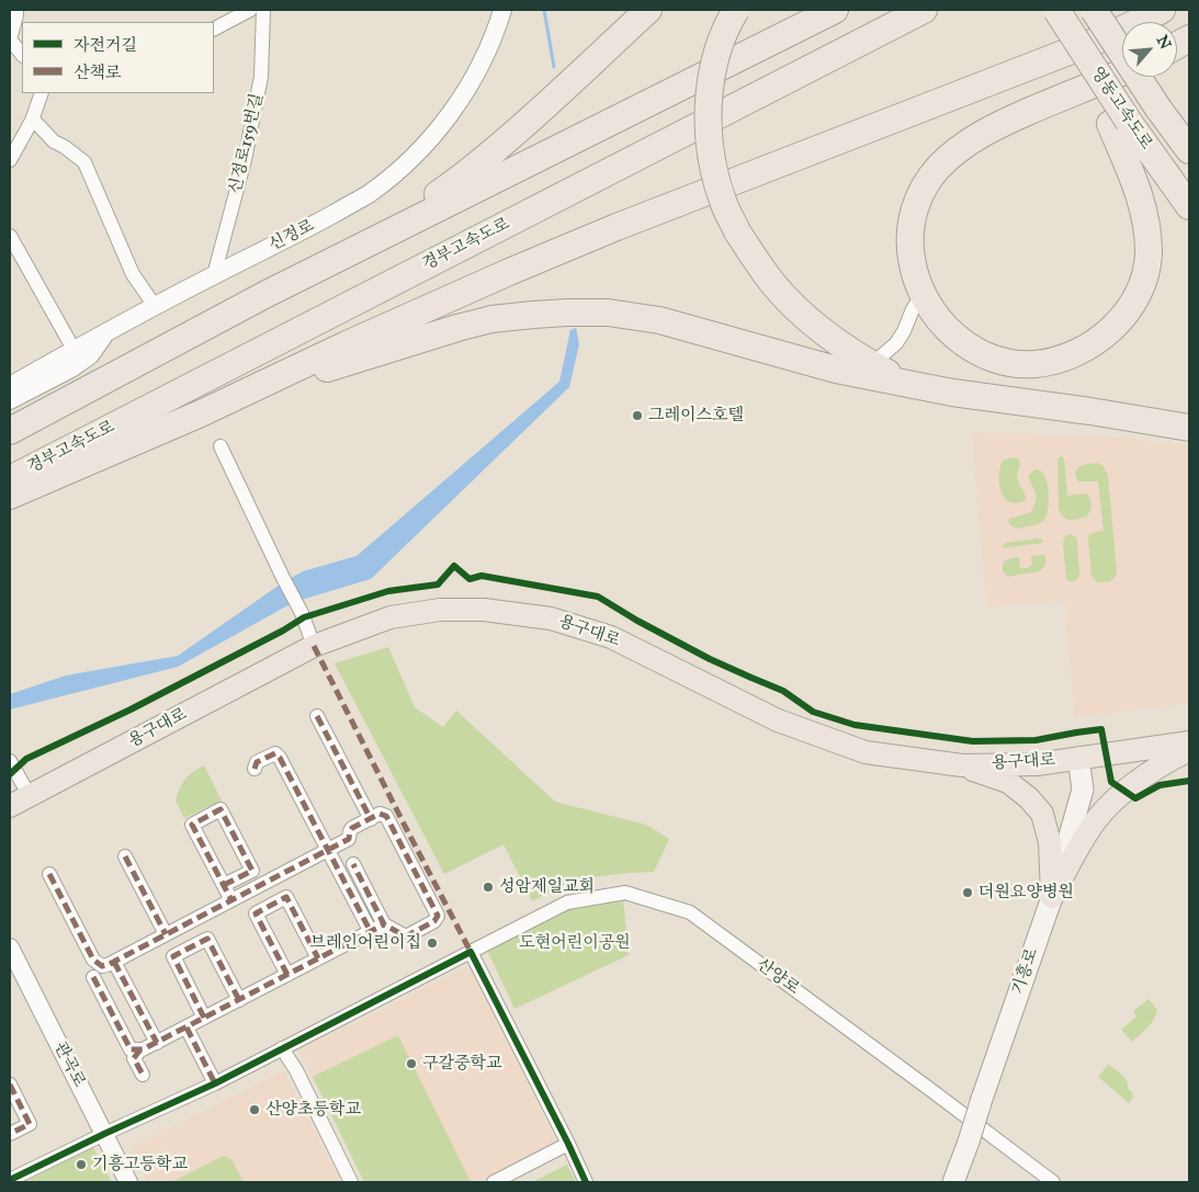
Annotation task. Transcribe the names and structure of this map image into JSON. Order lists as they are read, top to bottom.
{
  "streets": {
    "highway": ["영동고속도로", "경부고속도로"],
    "main road": ["용구대로", "기흥로"],
    "street": [
      "신정로159번길",
      "신정로",
      "산양로",
      "관곡로"
    ]
  },
  "crossings": [
    ["신정로159번길", "신정로"],
    ["용구대로", "기흥로"],
    ["산양로", "관곡로"]
  ],
  "parks": ["도현어린이공원"],
  "places": [
    "그레이스호텔",
    "성암제일교회",
    "더원요양병원",
    "브레인어린이집",
    "구갈중학교",
    "산양초등학교",
    "기흥고등학교"
  ],
  "legend": ["자전거길", "산책로"],
  "north": "top right"
}
